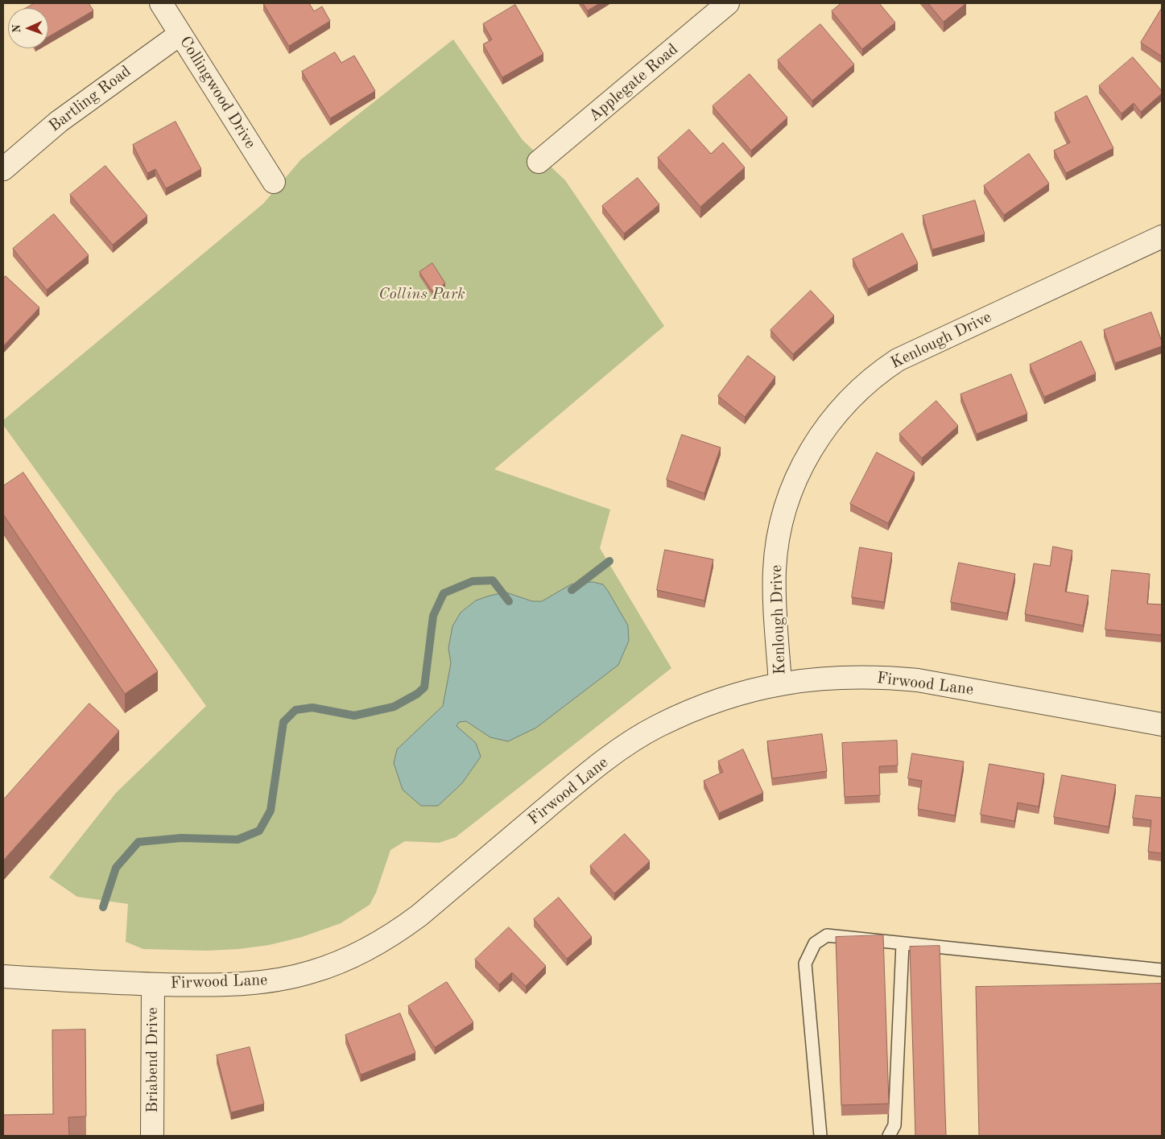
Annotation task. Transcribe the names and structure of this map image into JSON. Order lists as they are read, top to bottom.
{
  "streets": {
    "street": [
      "Applegate Road",
      "Collingwood Drive",
      "Bartling Road",
      "Kenlough Drive",
      "Firwood Lane",
      "Briabend Drive"
    ]
  },
  "crossings": [
    ["Collingwood Drive", "Bartling Road"],
    ["Kenlough Drive", "Firwood Lane"],
    ["Firwood Lane", "Briabend Drive"]
  ],
  "parks": ["Collins Park"],
  "north": "left"
}
